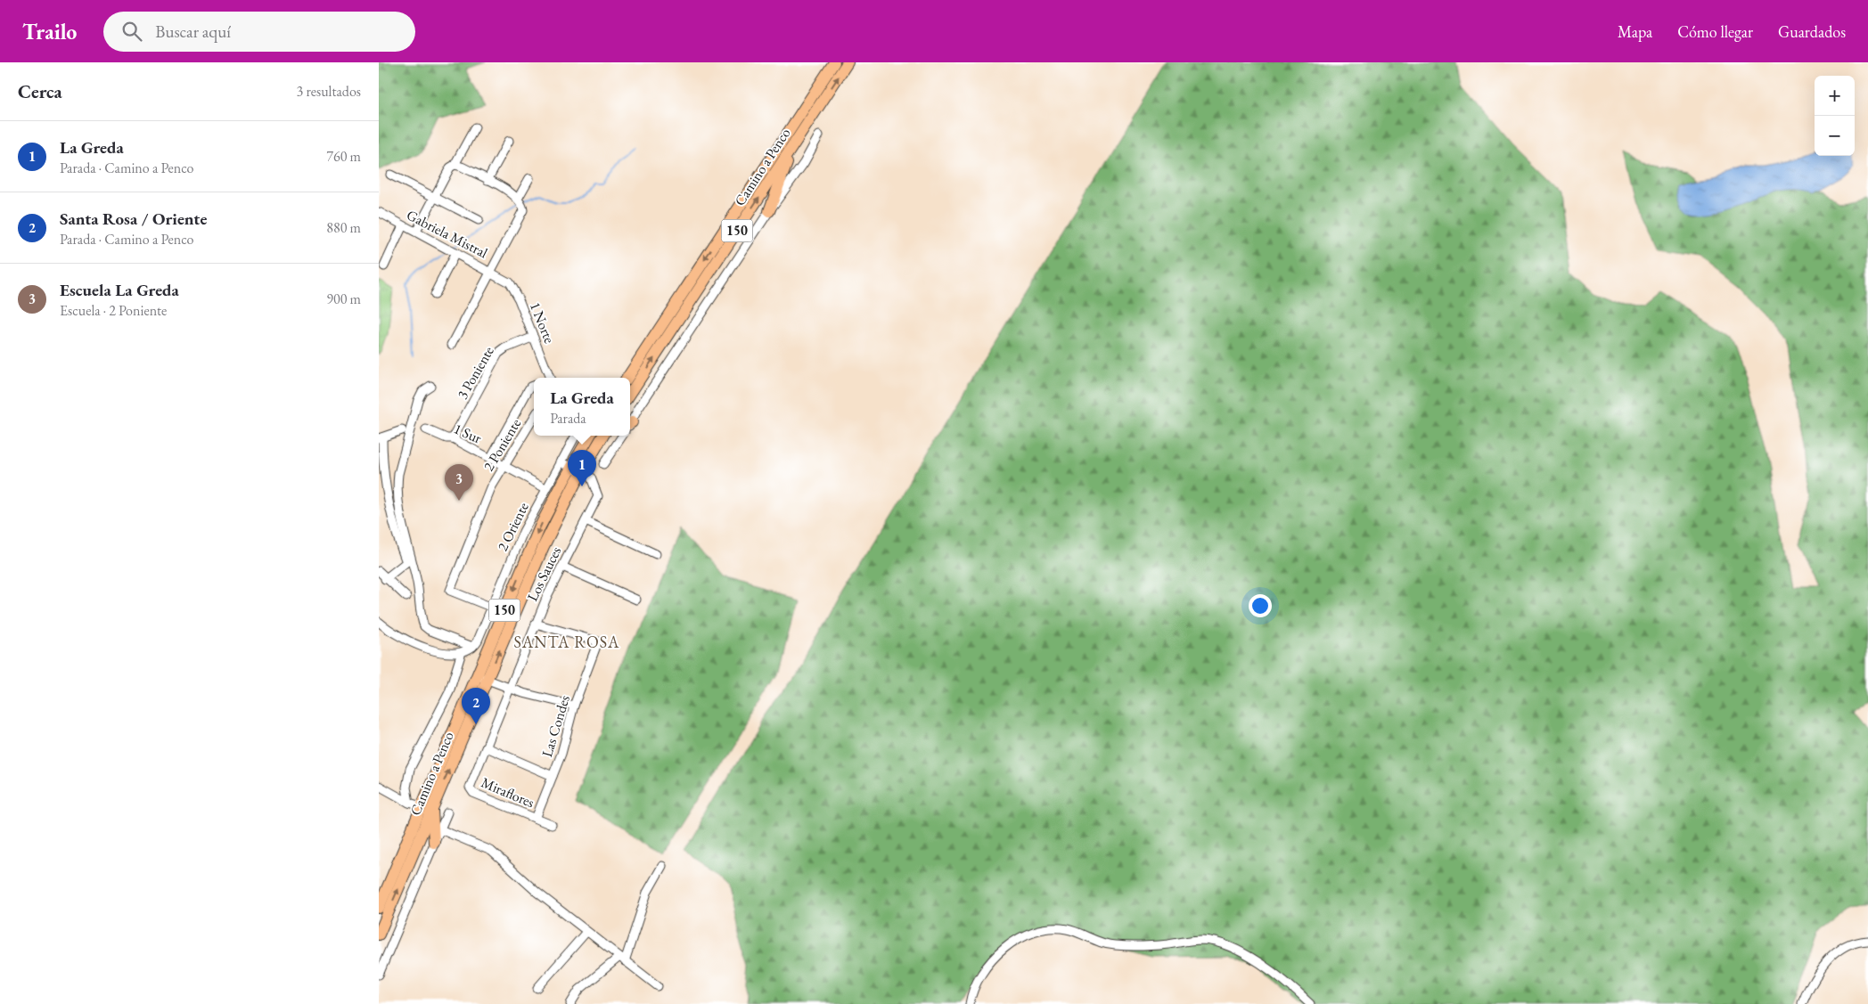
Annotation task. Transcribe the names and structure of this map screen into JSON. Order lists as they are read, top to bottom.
{
  "streets": {
    "highway": ["Camino a Penco", "150"],
    "street": [
      "Gabriela Mistral",
      "1 Norte",
      "3 Poniente",
      "1 Sur",
      "2 Poniente",
      "2 Oriente",
      "Los Sauces",
      "Las Condes",
      "Miraflores"
    ]
  },
  "crossings": [
    ["Camino a Penco", "Los Sauces"],
    ["Gabriela Mistral", "1 Norte"],
    ["1 Norte", "3 Poniente"],
    ["3 Poniente", "1 Sur"],
    ["1 Sur", "2 Poniente"],
    ["1 Sur", "2 Oriente"],
    ["2 Poniente", "2 Oriente"],
    ["Los Sauces", "Las Condes"],
    ["Los Sauces", "Miraflores"],
    ["Las Condes", "Miraflores"]
  ],
  "districts": ["SANTA ROSA"],
  "page": {
    "header": "Trailo",
    "search": "Buscar aquí",
    "nav": ["Mapa", "Cómo llegar", "Guardados"],
    "heading": ["Cerca", "3 resultados"],
    "map_buttons": ["+", "−"],
    "list": [
      {
        "mark": "1",
        "name": "La Greda",
        "note": "Parada · Camino a Penco",
        "value": "760 m"
      },
      {
        "mark": "2",
        "name": "Santa Rosa / Oriente",
        "note": "Parada · Camino a Penco",
        "value": "880 m"
      },
      {
        "mark": "3",
        "name": "Escuela La Greda",
        "note": "Escuela · 2 Poniente",
        "value": "900 m"
      }
    ],
    "popup": ["La Greda", "Parada"],
    "pins": ["1", "3", "2"]
  }
}
